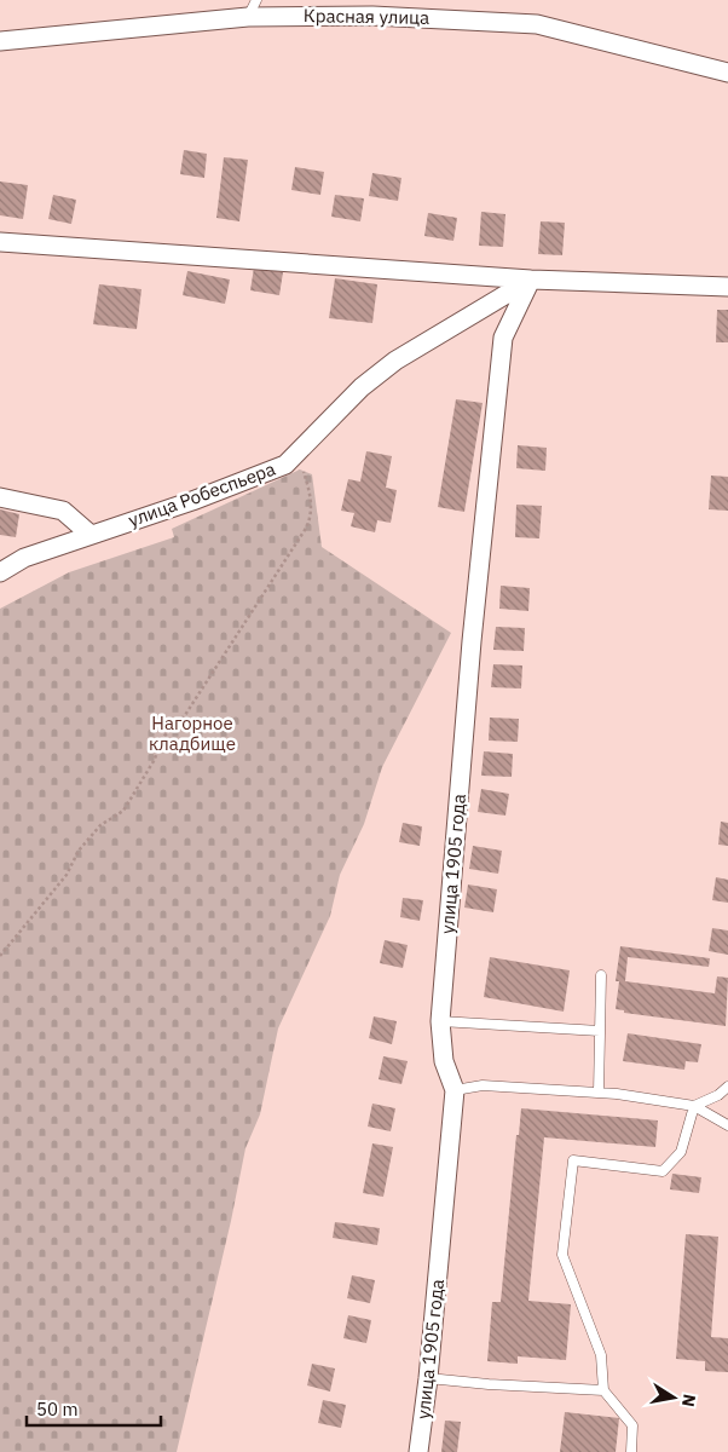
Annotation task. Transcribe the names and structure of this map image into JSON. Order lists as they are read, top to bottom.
{
  "streets": {
    "street": ["Красная улица", "улица Робеспьера", "улица 1905 года"]
  },
  "crossings": [
    ["улица Робеспьера", "улица 1905 года"]
  ],
  "parks": ["Нагорное кладбище"],
  "scale_bar": "50 m",
  "north": "right"
}
